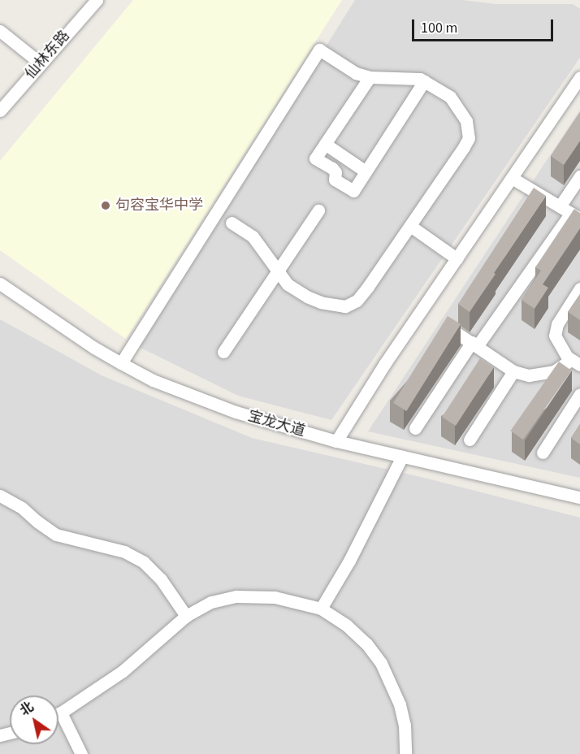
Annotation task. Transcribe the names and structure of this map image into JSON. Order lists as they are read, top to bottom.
{
  "streets": {
    "street": ["仙林东路", "宝龙大道"]
  },
  "places": ["句容宝华中学"],
  "scale_bar": "100 m",
  "north": "top left"
}
